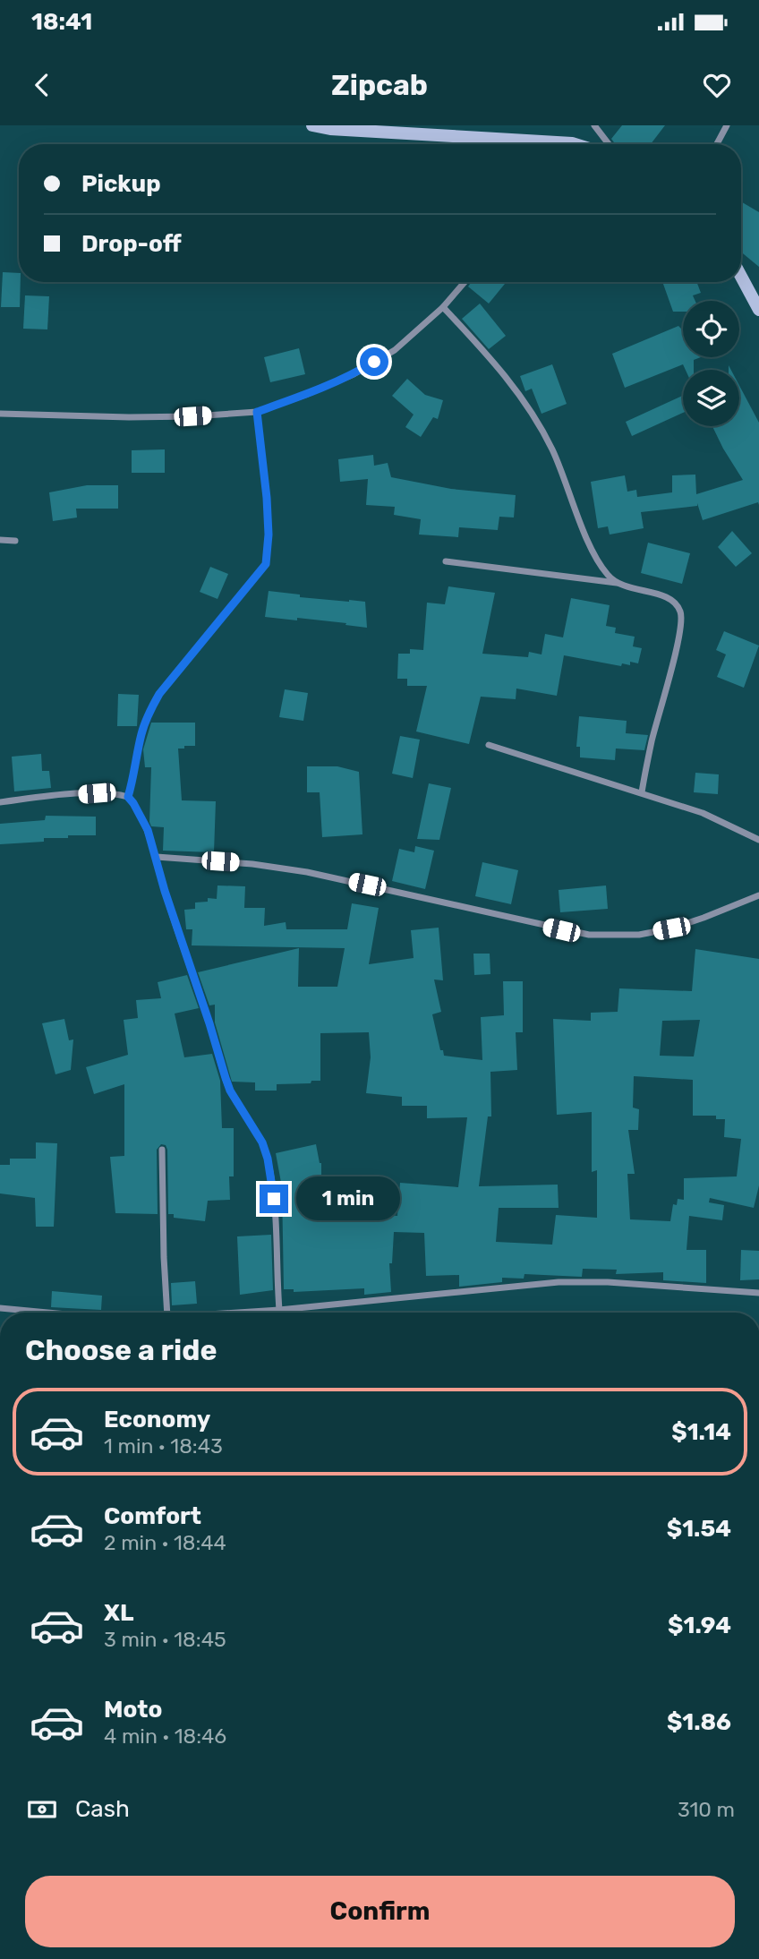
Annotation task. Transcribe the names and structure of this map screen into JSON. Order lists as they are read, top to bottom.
{
  "page": {
    "status": "18:41",
    "header": "Zipcab",
    "banner": ["Pickup", "Drop-off"],
    "bubble": "1 min",
    "heading": "Choose a ride",
    "list": [
      {
        "name": "Economy",
        "note": "1 min · 18:43",
        "value": "$1.14"
      },
      {
        "name": "Comfort",
        "note": "2 min · 18:44",
        "value": "$1.54"
      },
      {
        "name": "XL",
        "note": "3 min · 18:45",
        "value": "$1.94"
      },
      {
        "name": "Moto",
        "note": "4 min · 18:46",
        "value": "$1.86"
      }
    ],
    "pay": ["Cash", "310 m"],
    "buttons": "Confirm"
  }
}
